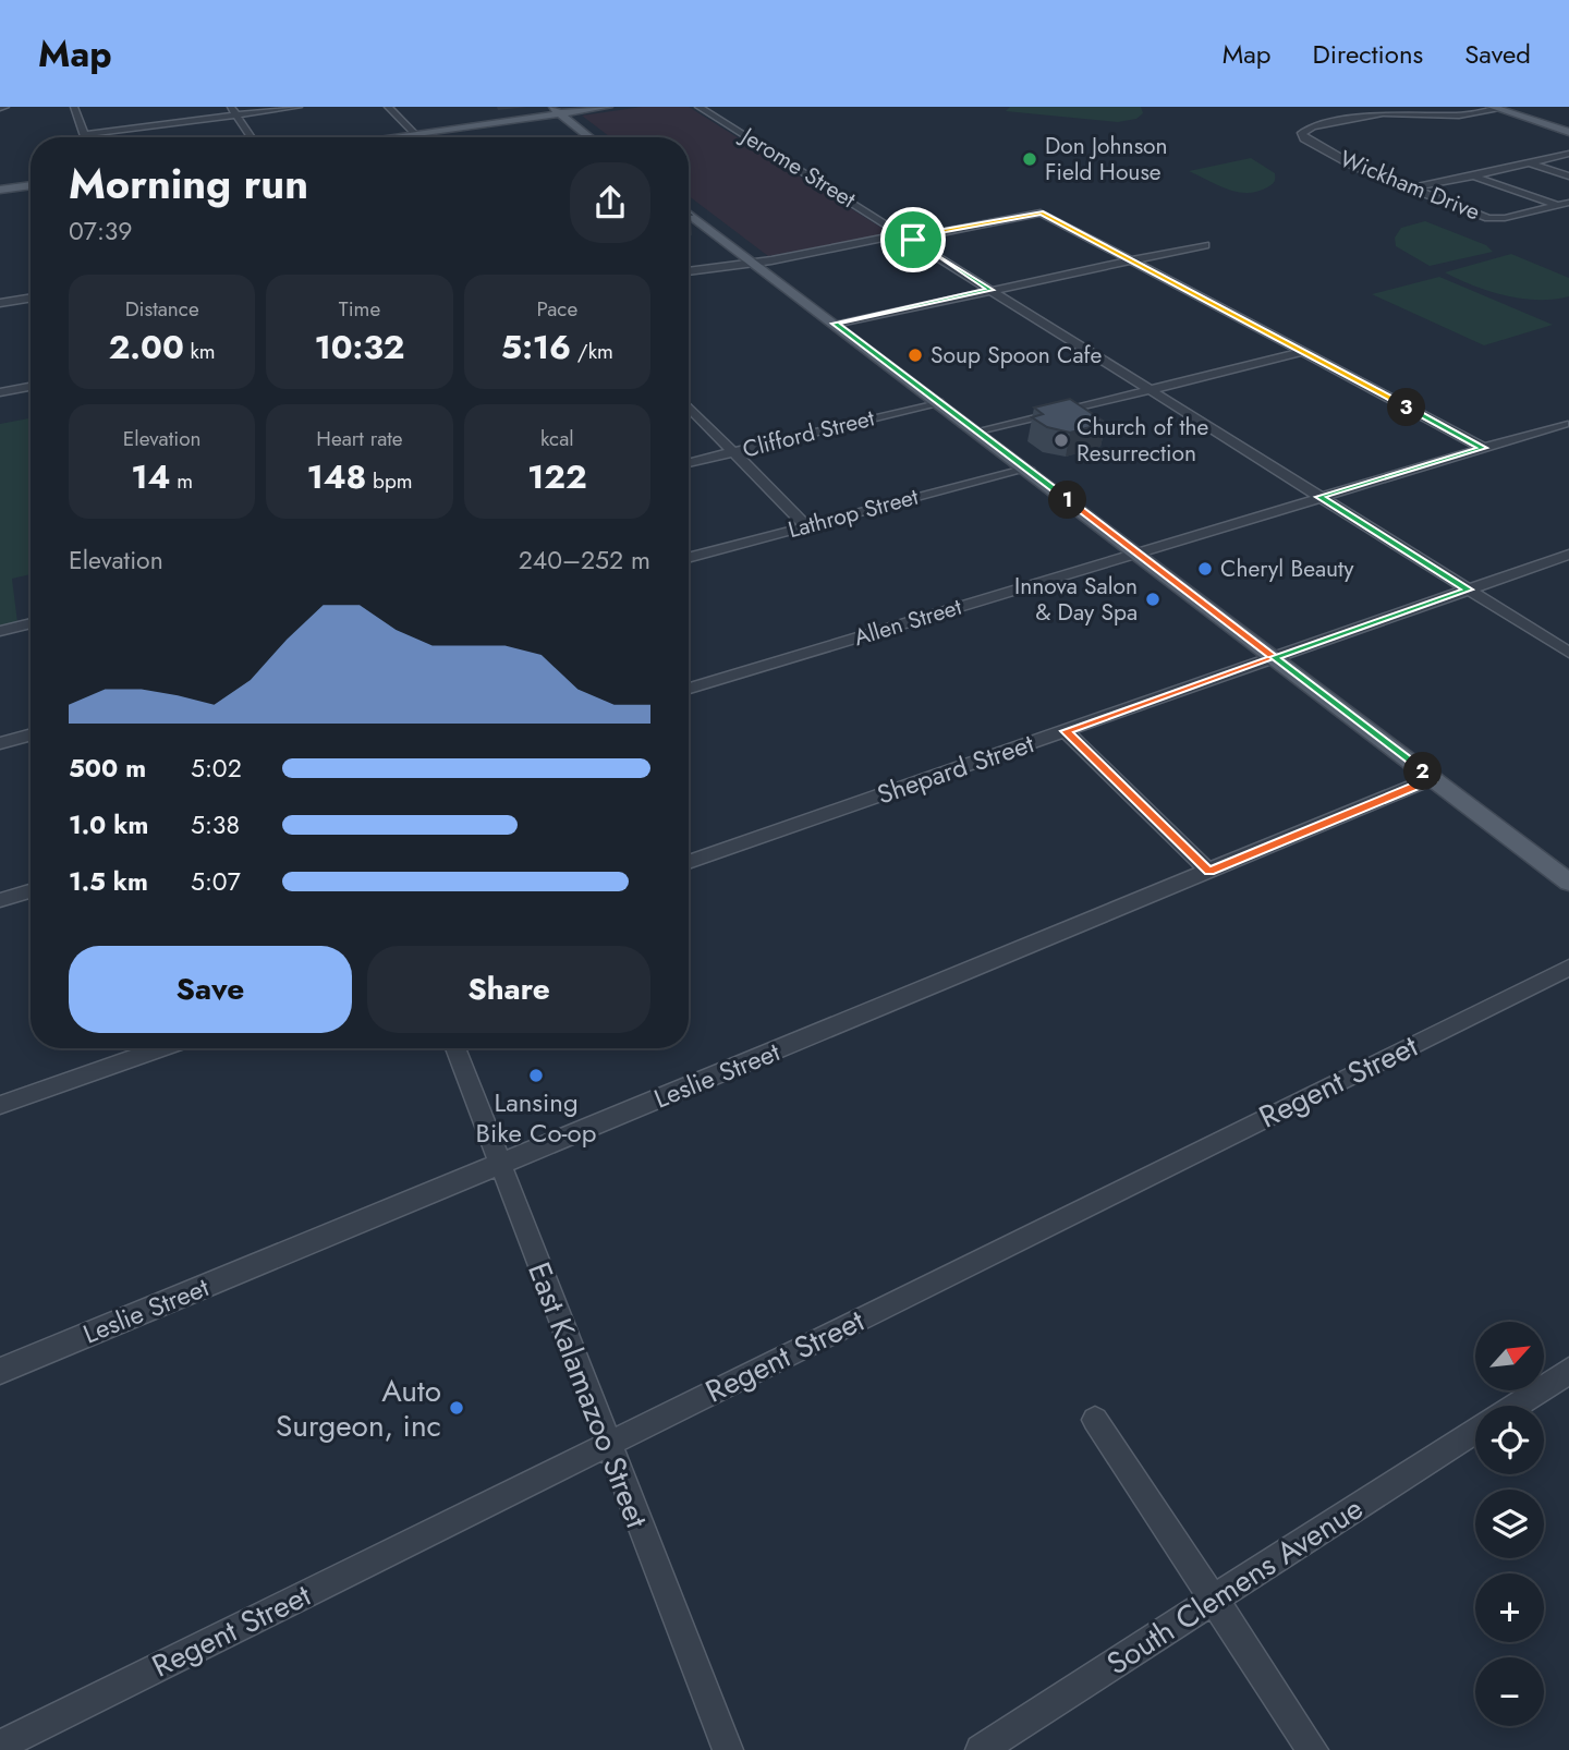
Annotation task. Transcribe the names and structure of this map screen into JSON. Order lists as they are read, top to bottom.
{
  "streets": {
    "street": [
      "Jerome Street",
      "Wickham Drive",
      "Clifford Street",
      "Lathrop Street",
      "Allen Street",
      "Shepard Street",
      "Leslie Street",
      "Regent Street",
      "East Kalamazoo Street",
      "South Clemens Avenue"
    ]
  },
  "crossings": [
    ["Leslie Street", "East Kalamazoo Street"],
    ["Regent Street", "East Kalamazoo Street"]
  ],
  "places": [
    "Don Johnson Field House",
    "Soup Spoon Cafe",
    "Church of the Resurrection",
    "Cheryl Beauty",
    "Innova Salon & Day Spa",
    "Lansing Bike Co-op",
    "Auto Surgeon, inc"
  ],
  "north": "top right",
  "page": {
    "header": "Map",
    "nav": ["Map", "Directions", "Saved"],
    "heading": ["Morning run", "07:39"],
    "stats": [
      ["Distance", "2.00 km"],
      ["Time", "10:32"],
      ["Pace", "5:16 /km"],
      ["Elevation", "14 m"],
      ["Heart rate", "148 bpm"],
      ["kcal", "122"]
    ],
    "pins": ["3", "1", "2"],
    "chart": ["Elevation", "240–252 m"],
    "list": [
      {
        "name": "500 m",
        "note": "5:02"
      },
      {
        "name": "1.0 km",
        "note": "5:38"
      },
      {
        "name": "1.5 km",
        "note": "5:07"
      }
    ],
    "buttons": ["Save", "Share"],
    "map_buttons": ["+", "−"]
  }
}
